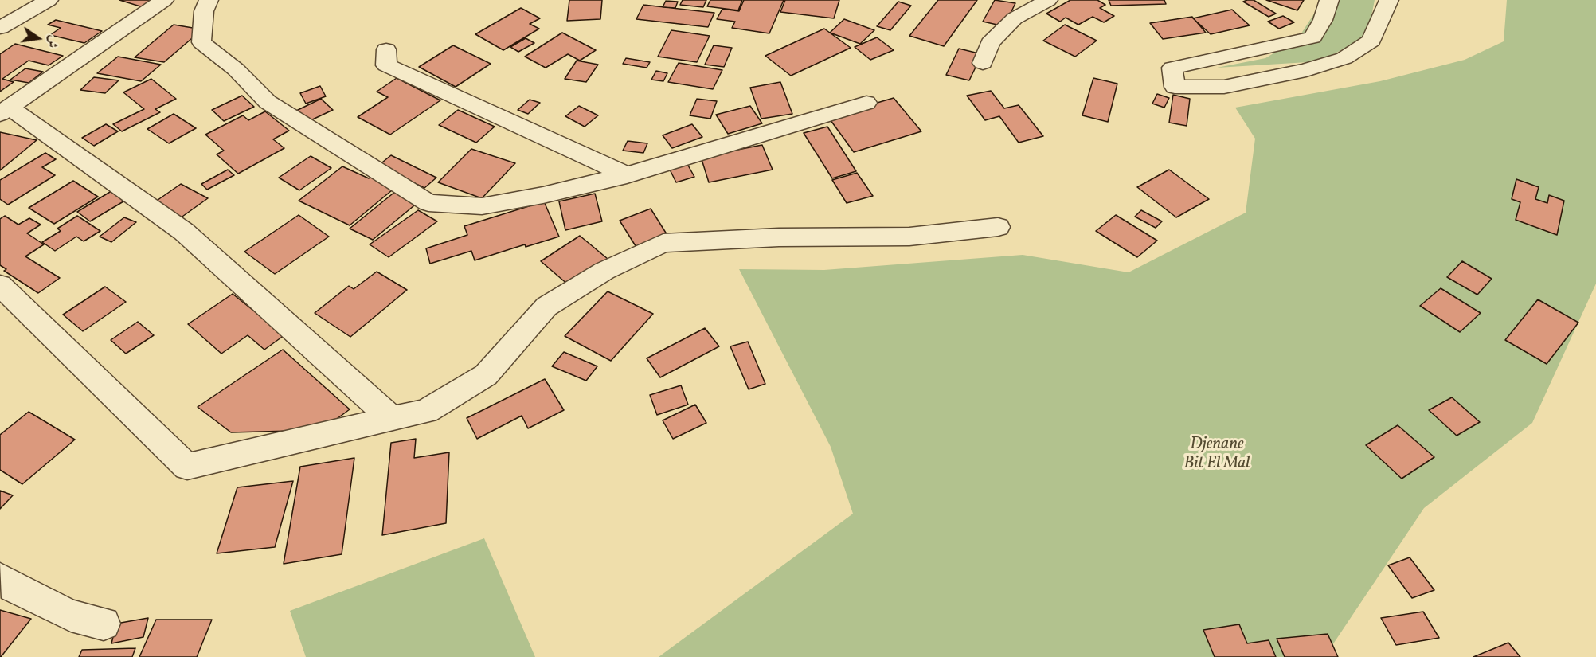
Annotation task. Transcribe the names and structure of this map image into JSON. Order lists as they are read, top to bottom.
{
  "parks": ["Djenane Bit El Mal"],
  "north": "right"
}
